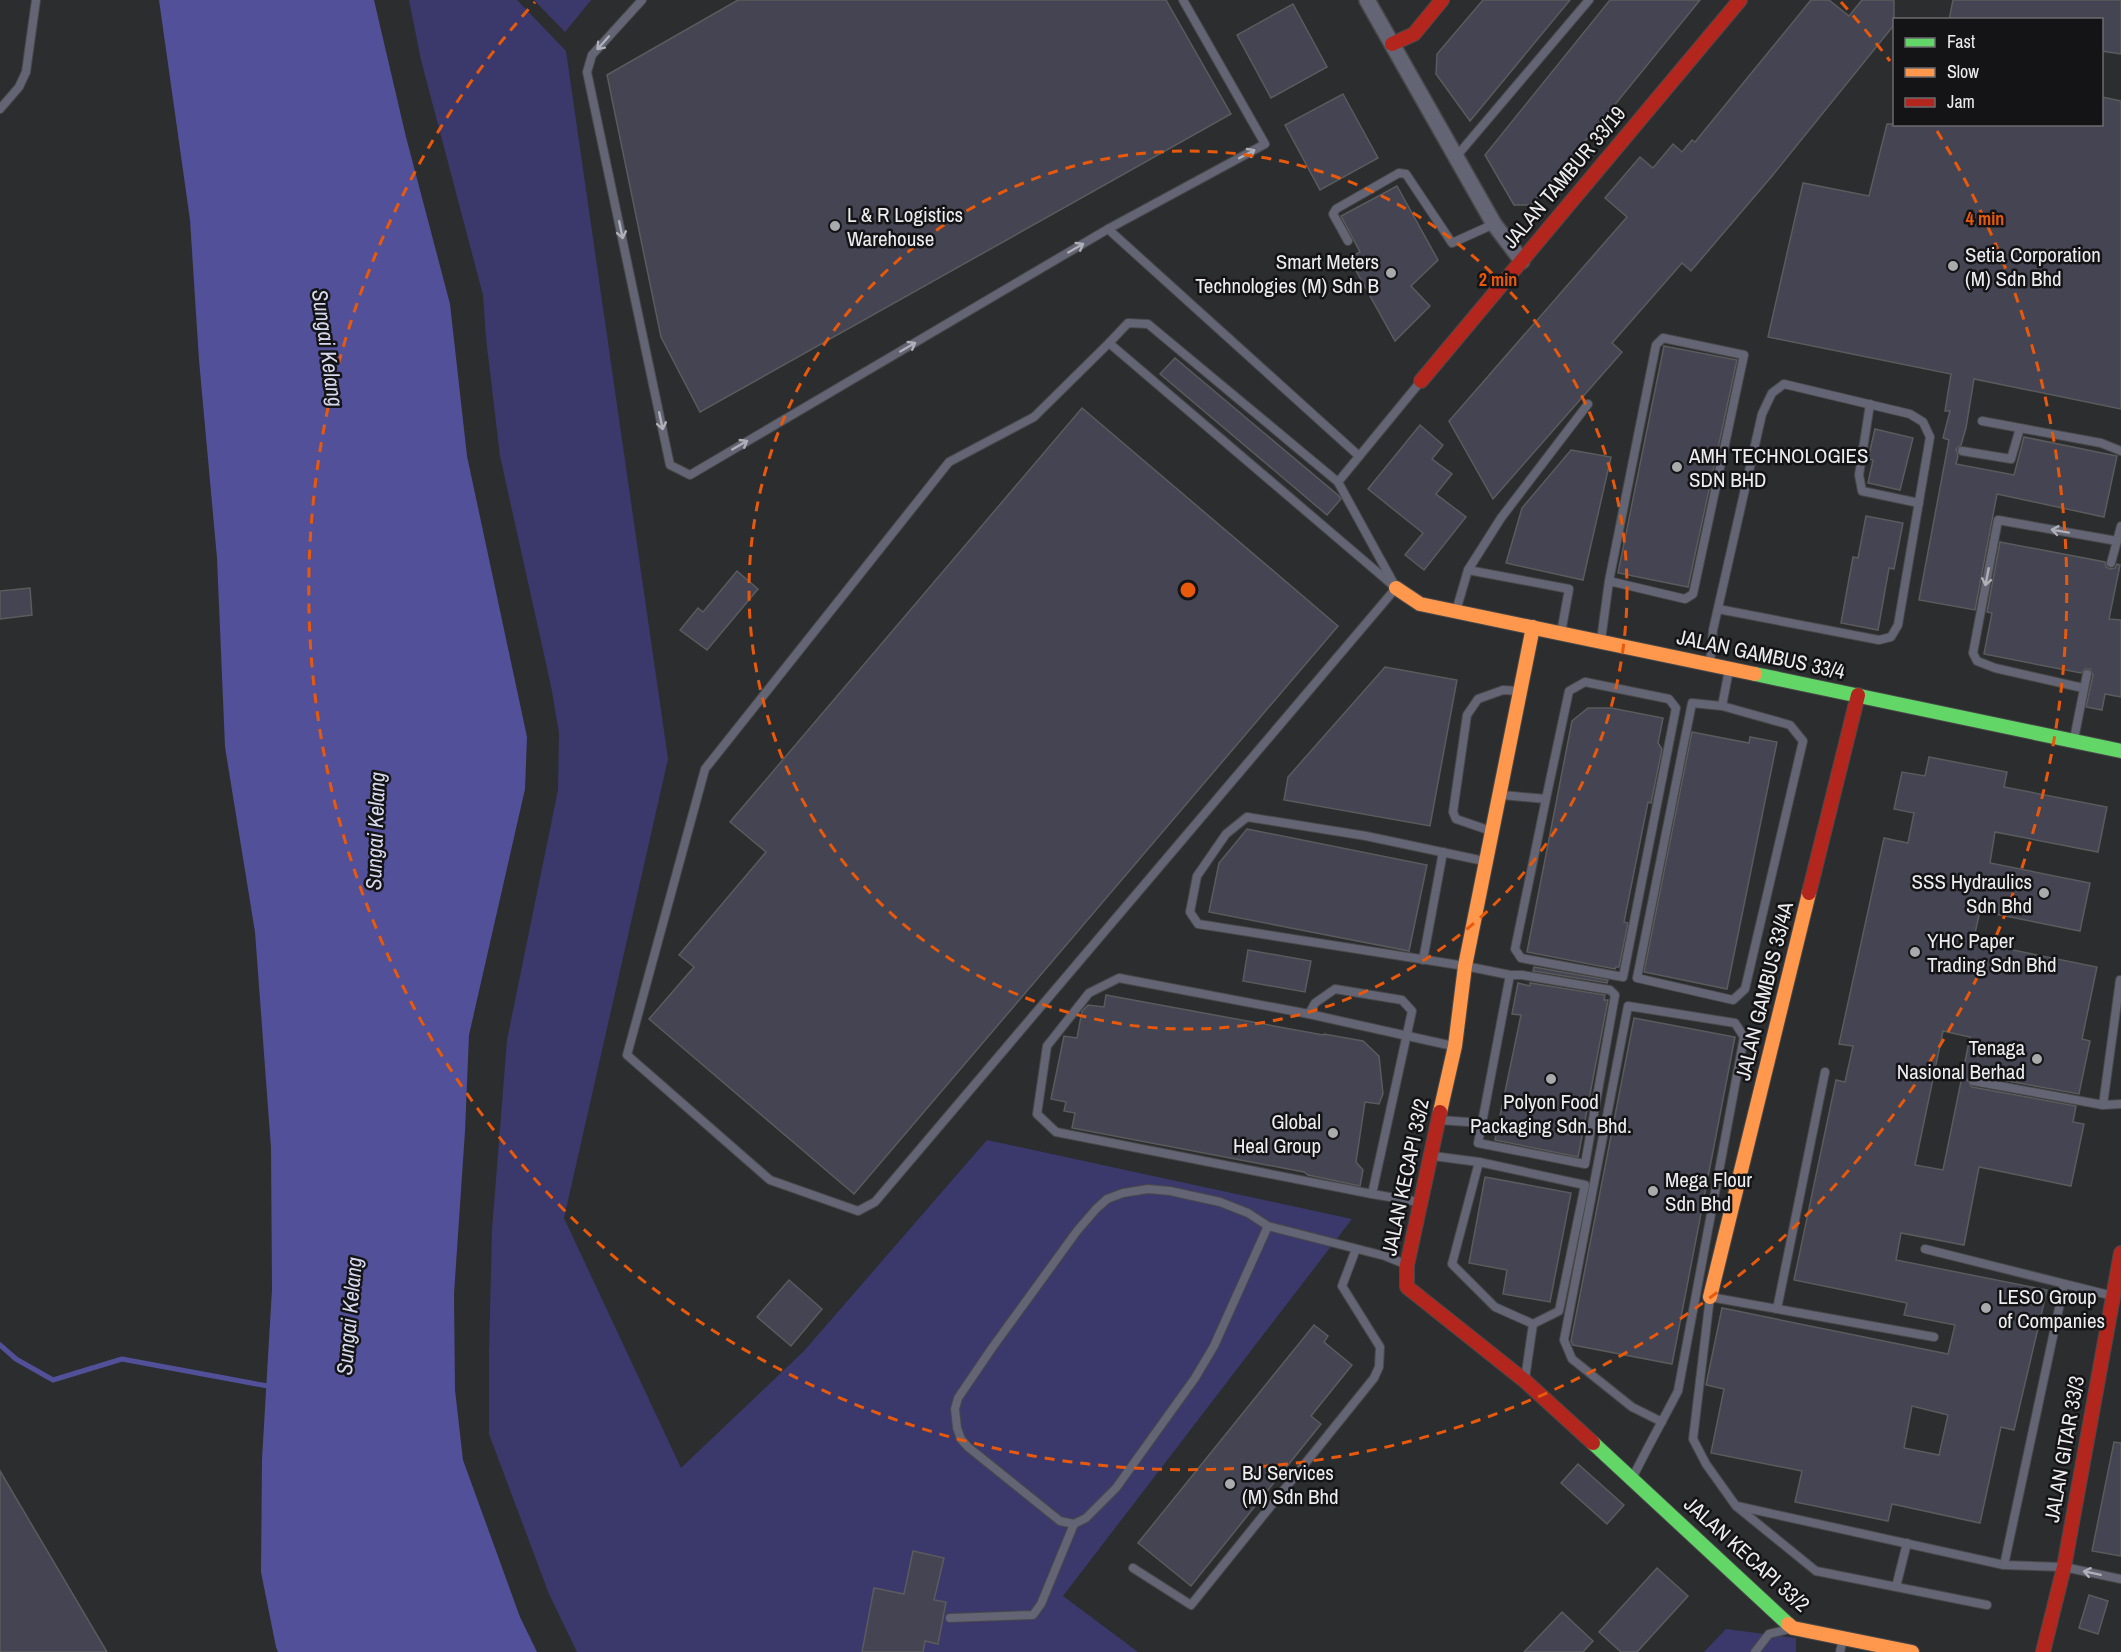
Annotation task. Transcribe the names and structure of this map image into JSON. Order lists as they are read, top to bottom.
{
  "streets": {
    "street": [
      "JALAN TAMBUR 33/19",
      "JALAN GAMBUS 33/4",
      "JALAN GAMBUS 33/4A",
      "JALAN KECAPI 33/2",
      "JALAN GITAR 33/3"
    ]
  },
  "crossings": [
    ["JALAN GAMBUS 33/4", "JALAN GAMBUS 33/4A"],
    ["JALAN GAMBUS 33/4", "JALAN KECAPI 33/2"]
  ],
  "water": ["Sungai Kelang"],
  "places": [
    "L & R Logistics Warehouse",
    "Setia Corporation (M) Sdn Bhd",
    "Smart Meters Technologies (M) Sdn B",
    "AMH TECHNOLOGIES SDN BHD",
    "SSS Hydraulics Sdn Bhd",
    "YHC Paper Trading Sdn Bhd",
    "Tenaga Nasional Berhad",
    "Polyon Food Packaging Sdn. Bhd.",
    "Global Heal Group",
    "Mega Flour Sdn Bhd",
    "LESO Group of Companies",
    "BJ Services (M) Sdn Bhd"
  ],
  "legend": ["Fast", "Slow", "Jam"],
  "rings": ["4 min", "2 min"]
}
